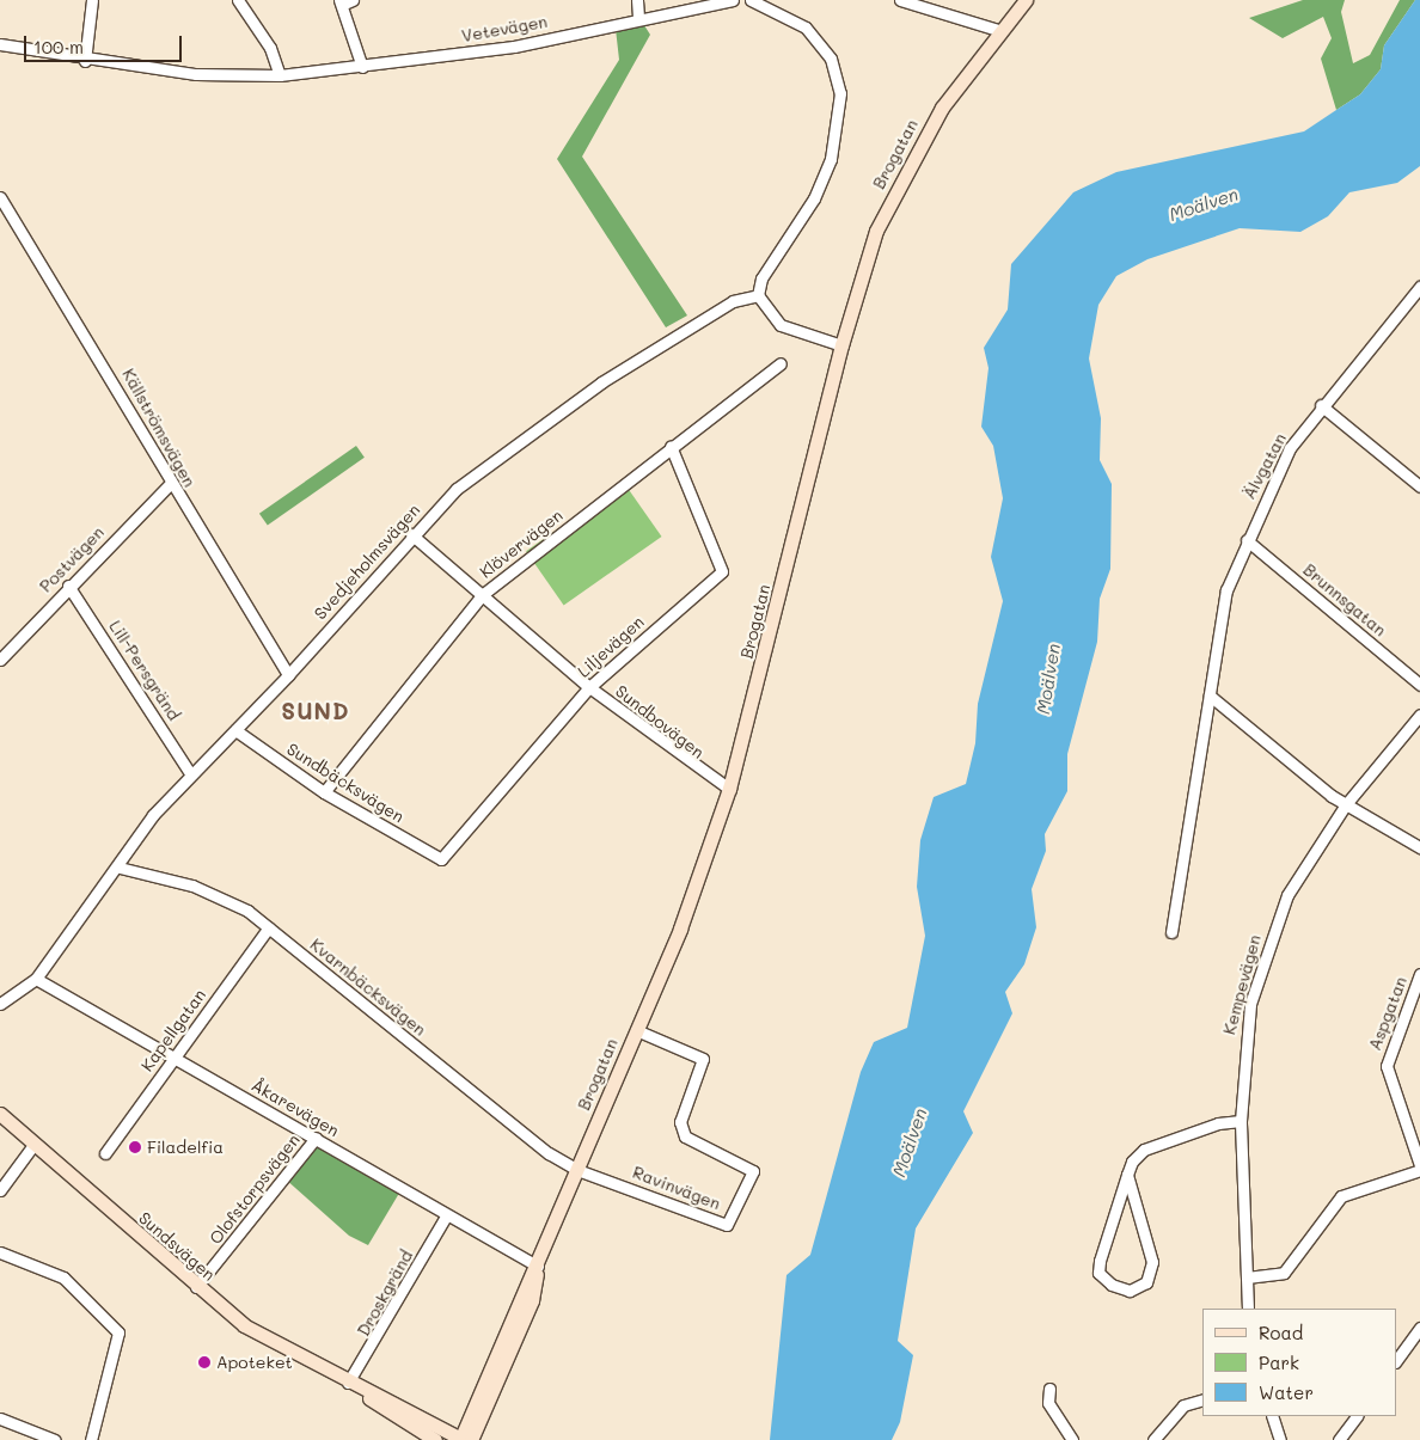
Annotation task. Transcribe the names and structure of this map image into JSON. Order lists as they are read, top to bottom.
{
  "streets": {
    "main road": ["Brogatan", "Sundsvägen"],
    "street": [
      "Vetevägen",
      "Källströmsvägen",
      "Älvgatan",
      "Klövervägen",
      "Postvägen",
      "Svedjeholmsvägen",
      "Brunnsgatan",
      "Liljevägen",
      "Lill-Persgränd",
      "Sundbovägen",
      "Sundbäcksvägen",
      "Kempevägen",
      "Kvarnbäcksvägen",
      "Aspgatan",
      "Kapellgatan",
      "Åkarevägen",
      "Ravinvägen",
      "Olofstorpsvägen",
      "Droskgränd"
    ]
  },
  "crossings": [
    ["Brogatan", "Sundbovägen"],
    ["Brogatan", "Kvarnbäcksvägen"],
    ["Brogatan", "Åkarevägen"],
    ["Brogatan", "Ravinvägen"],
    ["Källströmsvägen", "Postvägen"],
    ["Källströmsvägen", "Svedjeholmsvägen"],
    ["Älvgatan", "Brunnsgatan"],
    ["Klövervägen", "Liljevägen"],
    ["Klövervägen", "Sundbovägen"],
    ["Klövervägen", "Sundbäcksvägen"],
    ["Postvägen", "Lill-Persgränd"],
    ["Svedjeholmsvägen", "Lill-Persgränd"],
    ["Svedjeholmsvägen", "Sundbovägen"],
    ["Svedjeholmsvägen", "Sundbäcksvägen"],
    ["Svedjeholmsvägen", "Kvarnbäcksvägen"],
    ["Svedjeholmsvägen", "Åkarevägen"],
    ["Liljevägen", "Sundbovägen"],
    ["Liljevägen", "Sundbäcksvägen"],
    ["Kvarnbäcksvägen", "Kapellgatan"],
    ["Kvarnbäcksvägen", "Ravinvägen"],
    ["Kapellgatan", "Åkarevägen"],
    ["Åkarevägen", "Olofstorpsvägen"],
    ["Åkarevägen", "Droskgränd"],
    ["Olofstorpsvägen", "Sundsvägen"],
    ["Sundsvägen", "Droskgränd"]
  ],
  "districts": ["SUND"],
  "water": ["Moälven"],
  "places": ["Filadelfia", "Apoteket"],
  "legend": ["Road", "Park", "Water"],
  "scale_bar": "100 m"
}
